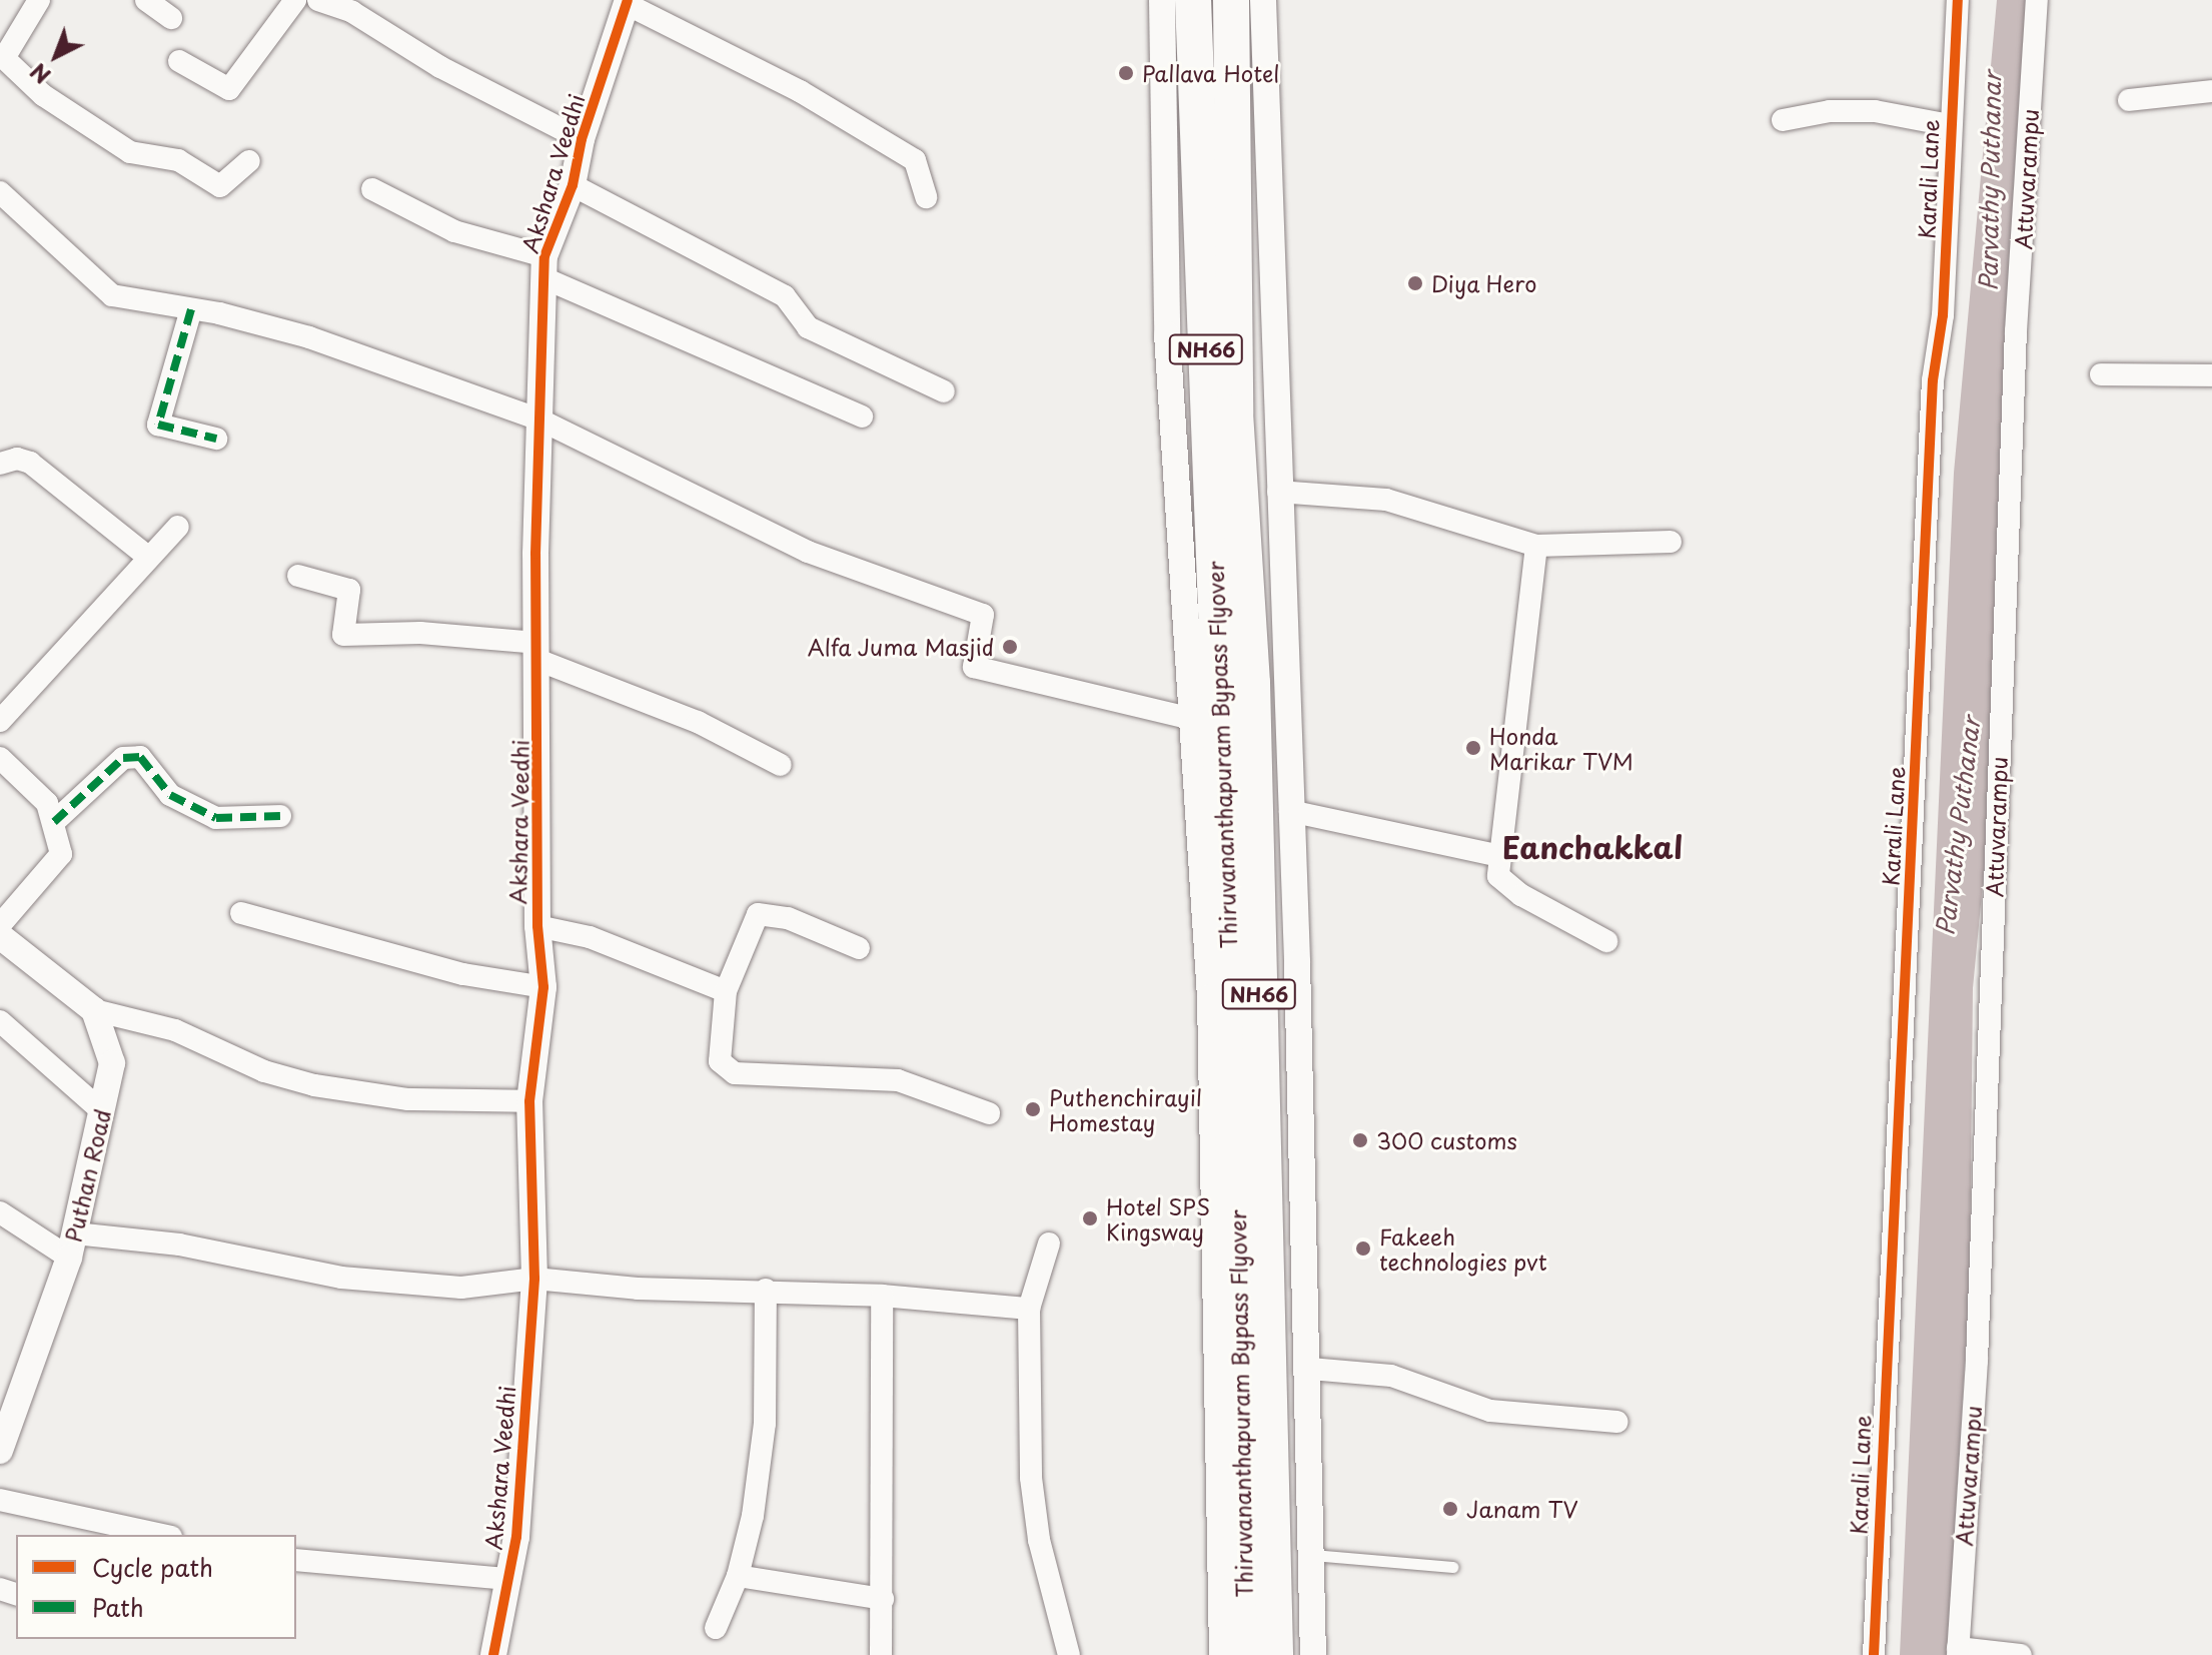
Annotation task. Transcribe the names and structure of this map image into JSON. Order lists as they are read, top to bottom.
{
  "streets": {
    "highway": ["NH66", "Thiruvananthapuram Bypass Flyover"],
    "street": [
      "Akshara Veedhi",
      "Karali Lane",
      "Attuvarampu",
      "Puthan Road"
    ]
  },
  "districts": ["Eanchakkal"],
  "water": ["Parvathy Puthanar"],
  "places": [
    "Pallava Hotel",
    "Diya Hero",
    "Alfa Juma Masjid",
    "Honda Marikar TVM",
    "Puthenchirayil Homestay",
    "300 customs",
    "Hotel SPS Kingsway",
    "Fakeeh technologies pvt",
    "Janam TV"
  ],
  "legend": ["Cycle path", "Path"],
  "north": "bottom left"
}
